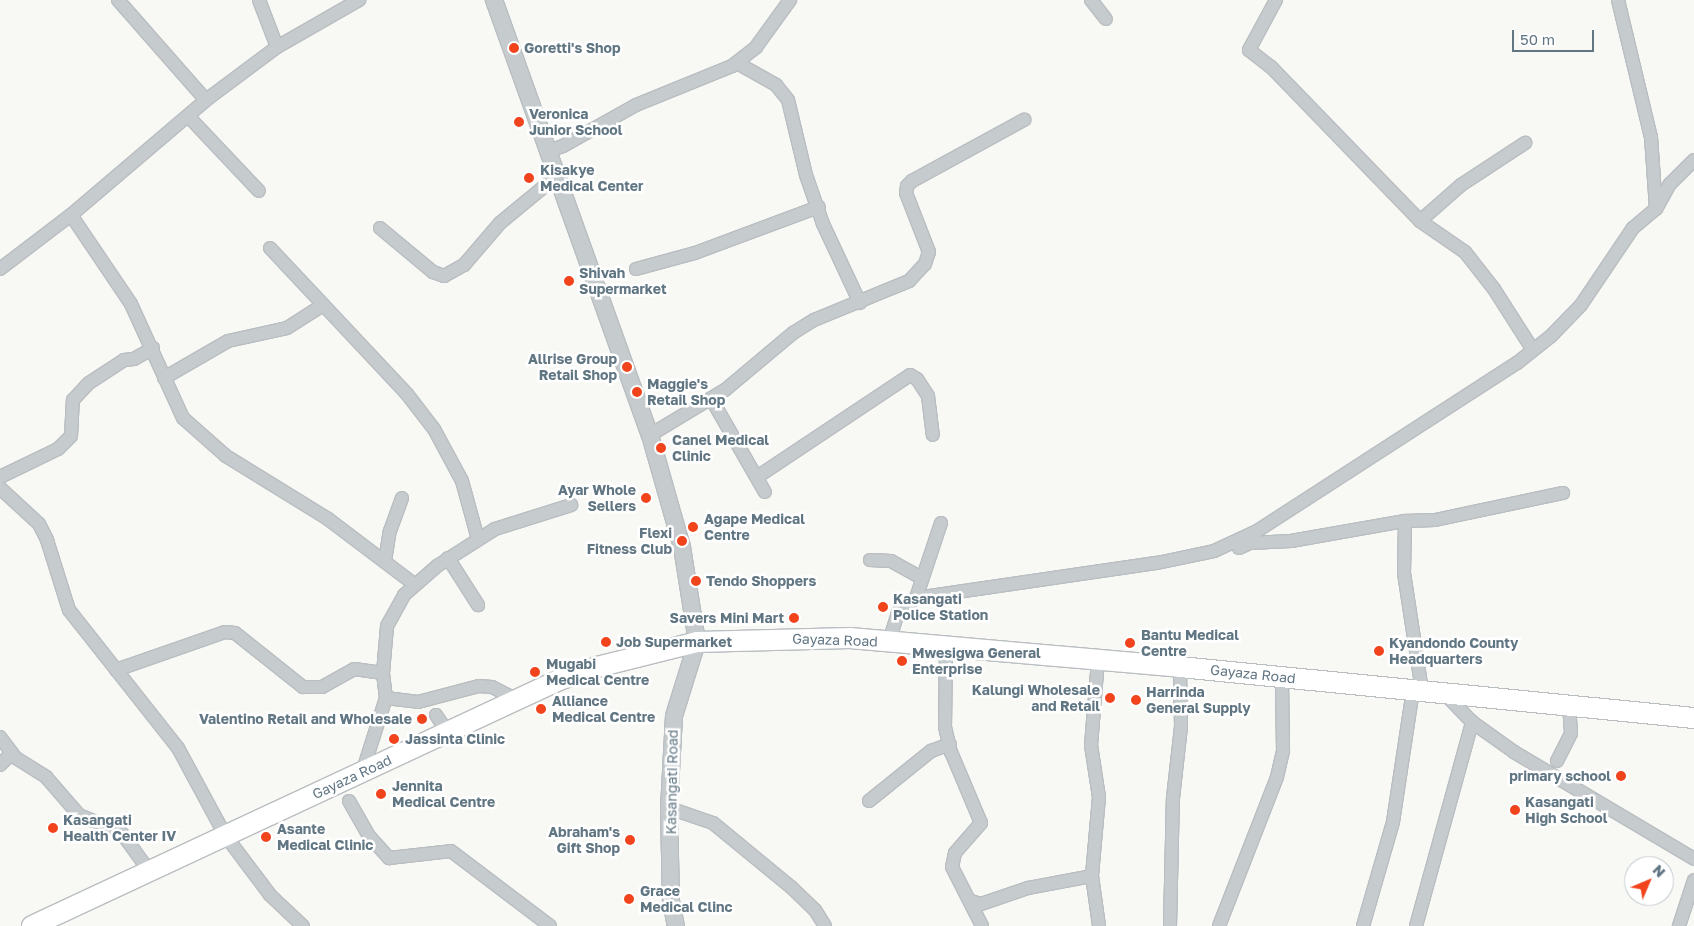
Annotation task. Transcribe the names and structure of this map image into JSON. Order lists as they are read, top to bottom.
{
  "streets": {
    "main road": ["Gayaza Road"],
    "street": ["Kasangati Road"]
  },
  "crossings": [
    ["Gayaza Road", "Kasangati Road"]
  ],
  "places": [
    "Goretti's Shop",
    "Veronica Junior School",
    "Kisakye Medical Center",
    "Shivah Supermarket",
    "Allrise Group Retail Shop",
    "Maggie's Retail Shop",
    "Canel Medical Clinic",
    "Ayar Whole Sellers",
    "Agape Medical Centre",
    "Flexi Fitness Club",
    "Tendo Shoppers",
    "Kasangati Police Station",
    "Savers Mini Mart",
    "Job Supermarket",
    "Bantu Medical Centre",
    "Kyandondo County Headquarters",
    "Mwesigwa General Enterprise",
    "Mugabi Medical Centre",
    "Kalungi Wholesale and Retail",
    "Harrinda General Supply",
    "Alliance Medical Centre",
    "Valentino Retail and Wholesale",
    "Jassinta Clinic",
    "primary school",
    "Jennita Medical Centre",
    "Kasangati High School",
    "Kasangati Health Center IV",
    "Asante Medical Clinic",
    "Abraham's Gift Shop",
    "Grace Medical Clinc"
  ],
  "scale_bar": "50 m",
  "north": "top right"
}
